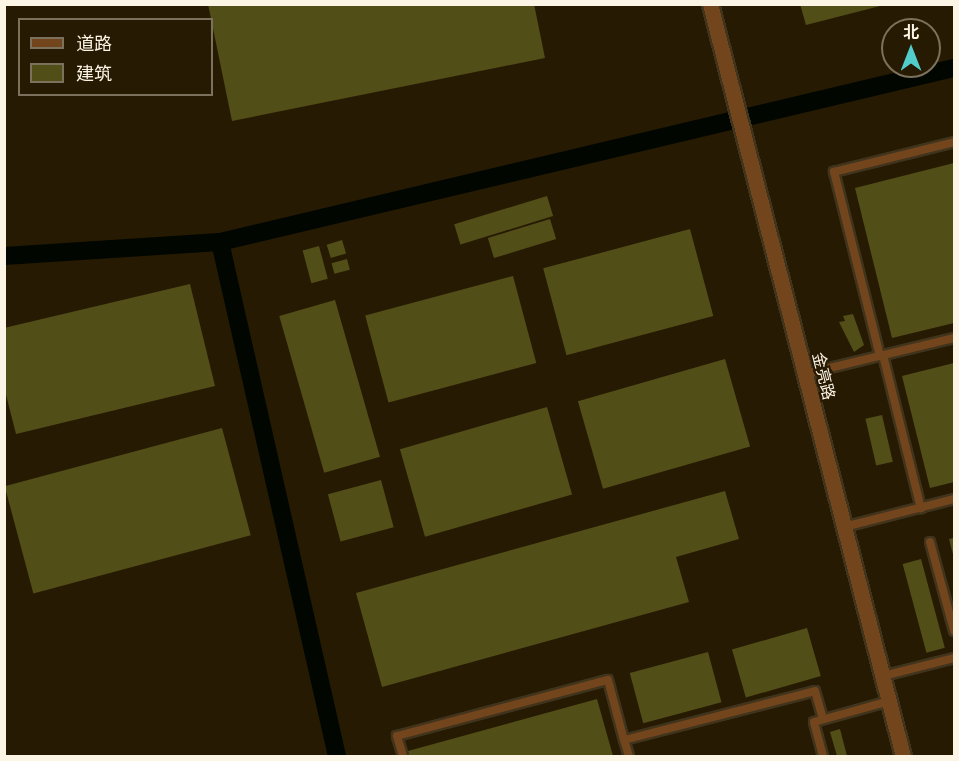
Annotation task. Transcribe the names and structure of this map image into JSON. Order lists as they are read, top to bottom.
{
  "streets": {
    "street": ["金亮路"]
  },
  "legend": ["道路", "建筑"],
  "north": "top"
}
